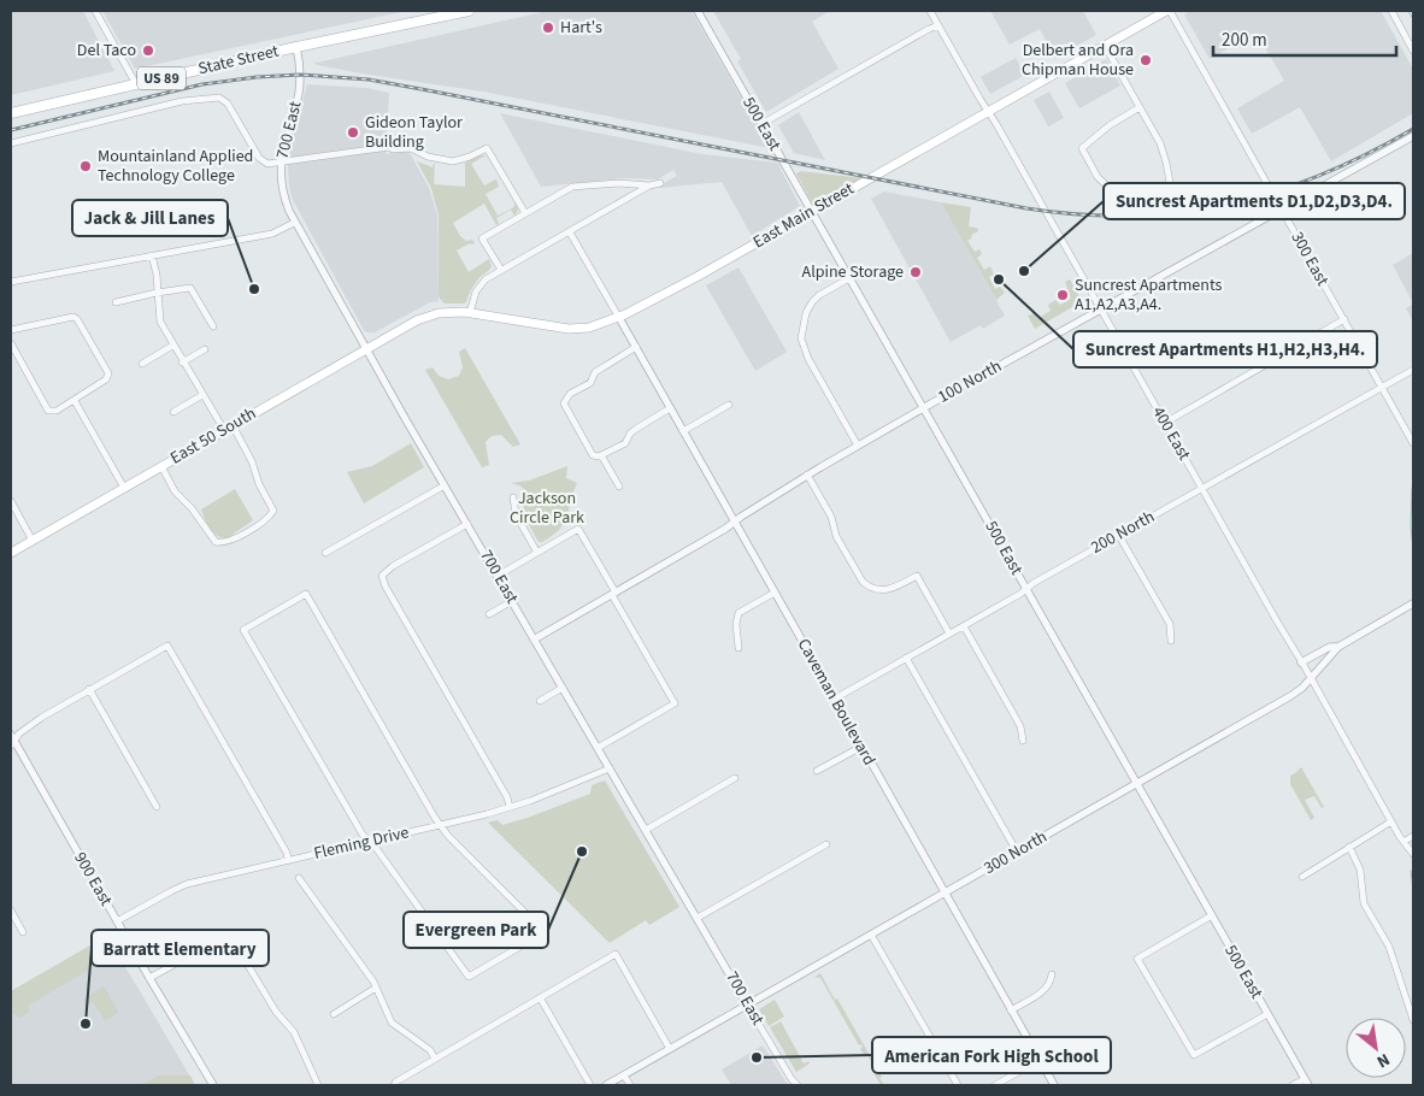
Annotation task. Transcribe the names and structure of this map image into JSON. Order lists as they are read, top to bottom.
{
  "streets": {
    "main road": [
      "State Street",
      "US 89",
      "East Main Street",
      "East 50 South"
    ],
    "street": [
      "500 East",
      "700 East",
      "300 East",
      "100 North",
      "400 East",
      "200 North",
      "Caveman Boulevard",
      "Fleming Drive",
      "300 North",
      "900 East"
    ]
  },
  "crossings": [
    ["State Street", "700 East"],
    ["500 East", "East Main Street"],
    ["500 East", "100 North"],
    ["500 East", "200 North"],
    ["500 East", "300 North"],
    ["700 East", "100 North"],
    ["700 East", "East 50 South"],
    ["700 East", "Fleming Drive"],
    ["700 East", "300 North"],
    ["East Main Street", "300 East"],
    ["East Main Street", "400 East"],
    ["East Main Street", "East 50 South"],
    ["East Main Street", "Caveman Boulevard"],
    ["300 East", "100 North"],
    ["300 East", "200 North"],
    ["100 North", "400 East"],
    ["100 North", "Caveman Boulevard"],
    ["400 East", "200 North"],
    ["400 East", "300 North"],
    ["200 North", "Caveman Boulevard"],
    ["Caveman Boulevard", "300 North"],
    ["Fleming Drive", "900 East"]
  ],
  "parks": ["Jackson Circle Park"],
  "places": [
    "Hart's",
    "Del Taco",
    "Delbert and Ora Chipman House",
    "Gideon Taylor Building",
    "Mountainland Applied Technology College",
    "Suncrest Apartments D1,D2,D3,D4.",
    "Alpine Storage",
    "Suncrest Apartments H1,H2,H3,H4.",
    "Jack & Jill Lanes",
    "Suncrest Apartments A1,A2,A3,A4.",
    "Evergreen Park",
    "Barratt Elementary",
    "American Fork High School"
  ],
  "scale_bar": "200 m",
  "north": "bottom right"
}
